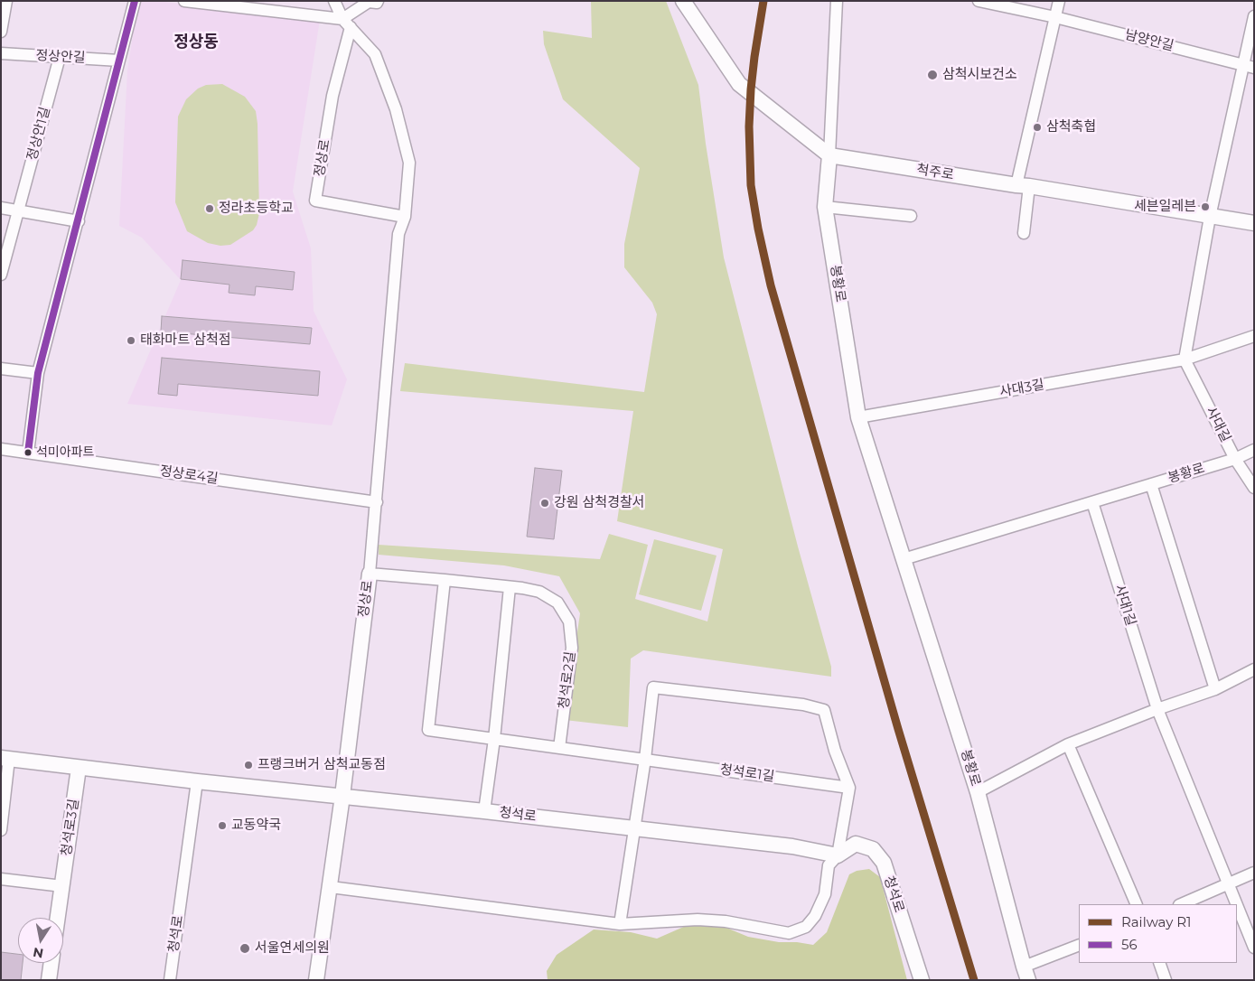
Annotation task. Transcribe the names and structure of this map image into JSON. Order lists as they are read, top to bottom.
{
  "streets": {
    "street": [
      "남양안길",
      "정상안길",
      "정상안1길",
      "정상로",
      "척주로",
      "봉황로",
      "사대3길",
      "사대길",
      "정상로4길",
      "사대1길",
      "청석로2길",
      "청석로1길",
      "청석로",
      "청석로3길"
    ]
  },
  "crossings": [
    ["정상안길", "정상안1길"],
    ["정상로", "정상로4길"],
    ["정상로", "청석로2길"],
    ["정상로", "청석로"],
    ["척주로", "봉황로"],
    ["봉황로", "사대3길"],
    ["봉황로", "사대길"],
    ["봉황로", "사대1길"],
    ["사대3길", "사대길"],
    ["청석로2길", "청석로1길"],
    ["청석로", "청석로3길"]
  ],
  "districts": ["정상동"],
  "places": [
    "삼척시보건소",
    "삼척축협",
    "세븐일레븐",
    "정라초등학교",
    "태화마트 삼척점",
    "석미아파트",
    "강원 삼척경찰서",
    "프랭크버거 삼척교동점",
    "교동약국",
    "서울연세의원"
  ],
  "lines": ["rail line R1", "transit line 56"],
  "legend": ["Railway R1", "56"],
  "north": "bottom"
}
